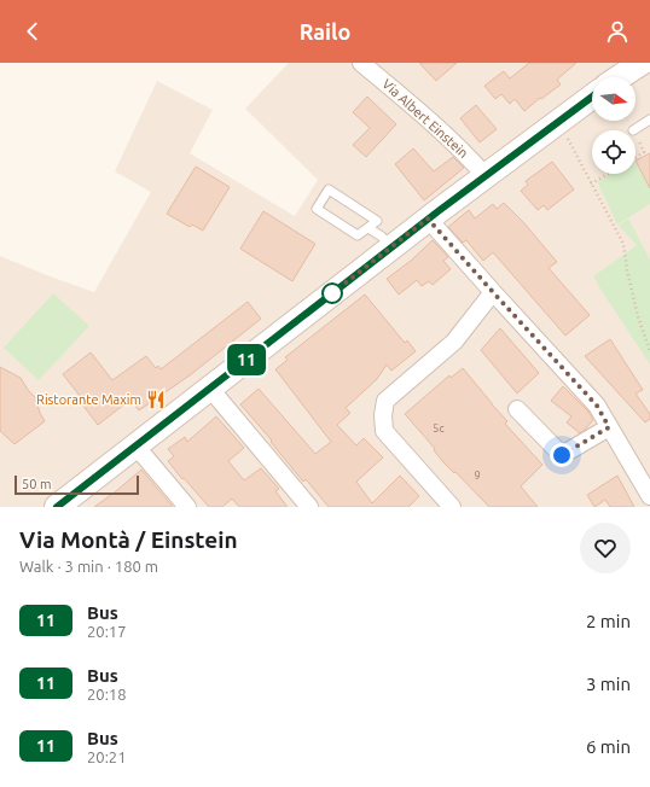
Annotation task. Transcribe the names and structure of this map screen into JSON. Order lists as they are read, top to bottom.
{
  "streets": {
    "street": ["Via Albert Einstein"]
  },
  "places": {
    "restaurant": ["Ristorante Maxim"]
  },
  "lines": ["bus line 11"],
  "house_numbers": ["5c", "9"],
  "scale_bar": "50 m",
  "north": "right",
  "page": {
    "header": "Railo",
    "on_map": "11",
    "scale": "50 m",
    "heading": ["Via Montà / Einstein", "Walk · 3 min · 180 m"],
    "list": [
      {
        "mark": "11",
        "name": "Bus",
        "note": "20:17",
        "value": "2 min"
      },
      {
        "mark": "11",
        "name": "Bus",
        "note": "20:18",
        "value": "3 min"
      },
      {
        "mark": "11",
        "name": "Bus",
        "note": "20:21",
        "value": "6 min"
      }
    ]
  }
}
